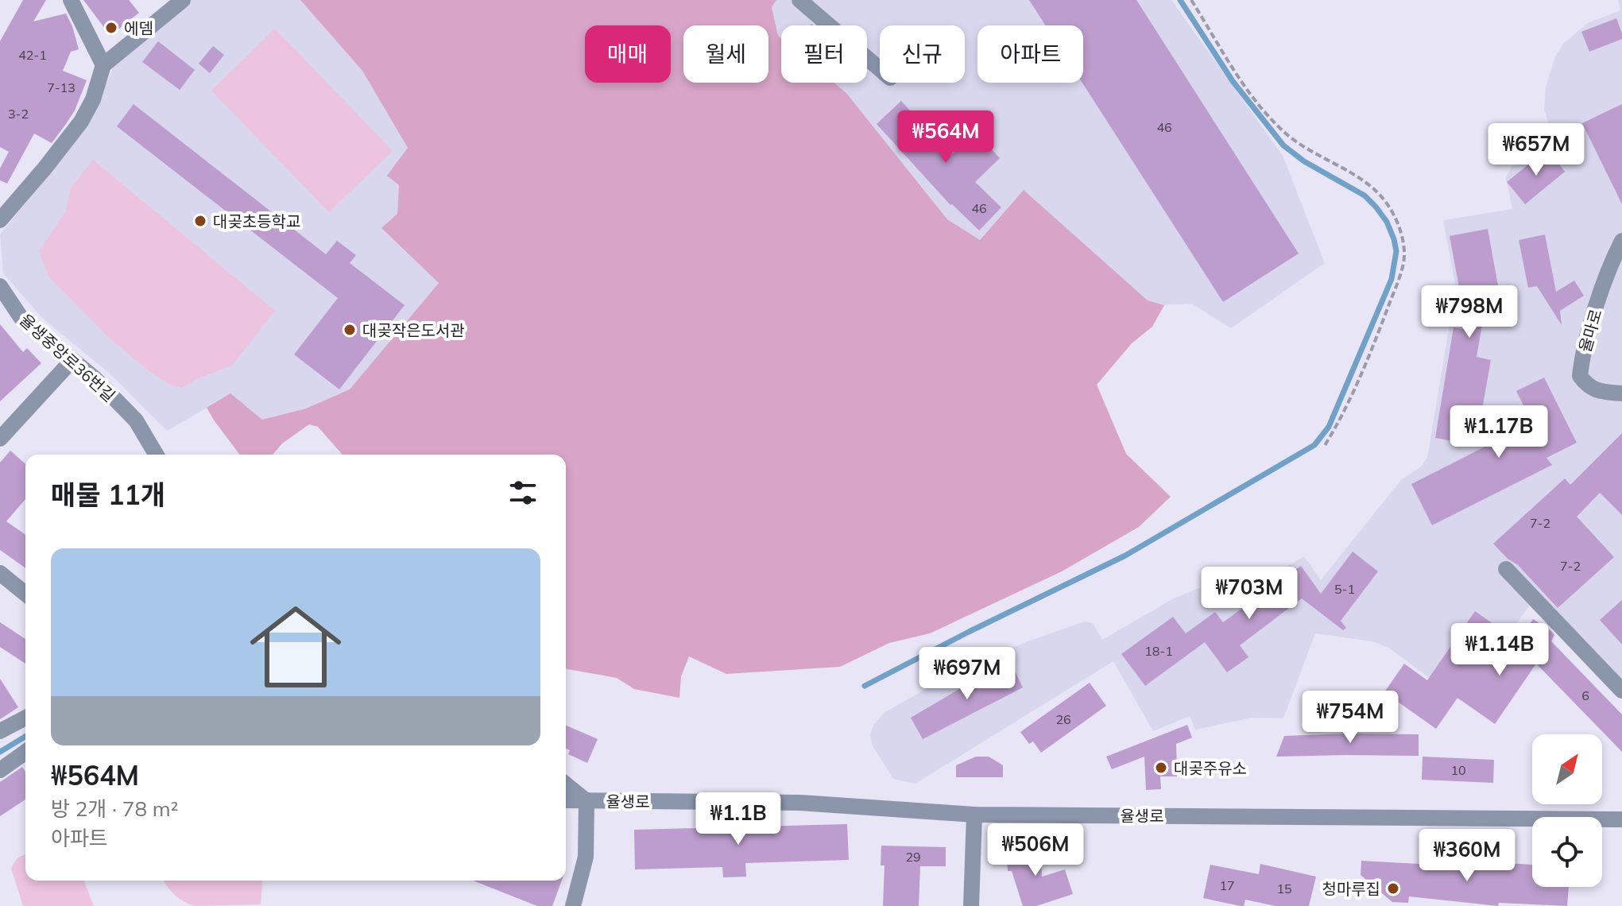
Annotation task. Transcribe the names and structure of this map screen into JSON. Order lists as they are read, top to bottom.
{
  "streets": {
    "street": ["율마로", "율생중앙로36번길", "율생로"]
  },
  "places": [
    "에뎀",
    "대곶초등학교",
    "대곶작은도서관",
    "대곶주유소",
    "청마루집"
  ],
  "house_numbers": [
    "42-1",
    "7-13",
    "3-2",
    "46",
    "46",
    "7-2",
    "7-2",
    "5-1",
    "18-1",
    "6",
    "26",
    "10",
    "29",
    "17",
    "15"
  ],
  "north": "top right",
  "page": {
    "chip": [
      "매매",
      "월세",
      "필터",
      "신규",
      "아파트"
    ],
    "price": [
      "₩564M",
      "₩657M",
      "₩798M",
      "₩1.17B",
      "₩703M",
      "₩1.14B",
      "₩697M",
      "₩754M",
      "₩1.1B",
      "₩506M",
      "₩360M"
    ],
    "heading": "매물 11개",
    "list": [
      {
        "name": "₩564M",
        "note": "방 2개 · 78 m² · 아파트"
      }
    ]
  }
}
